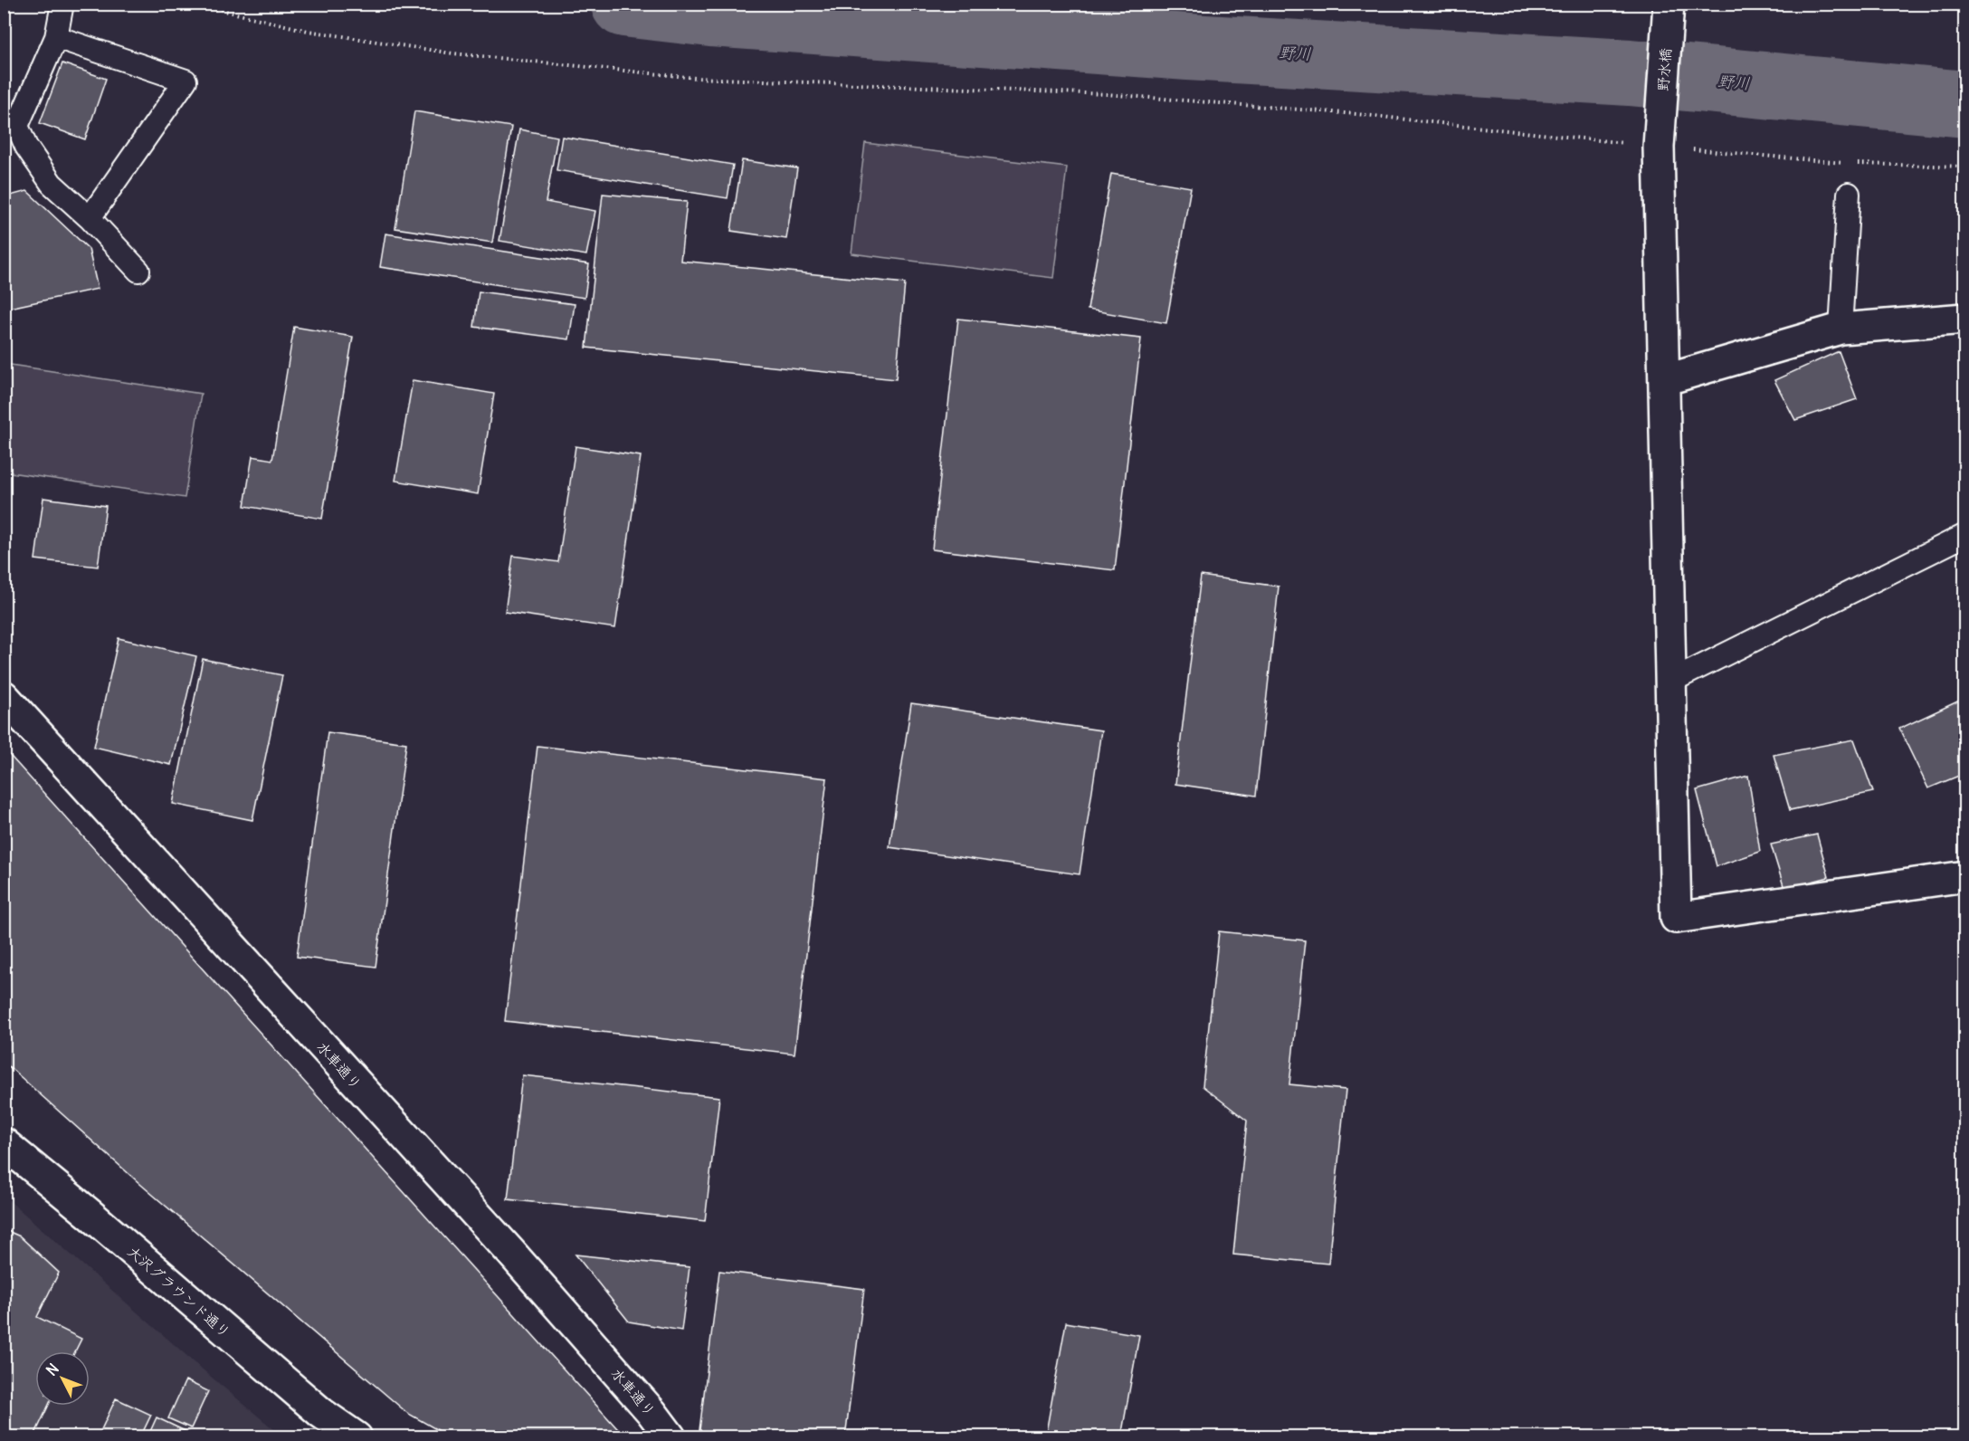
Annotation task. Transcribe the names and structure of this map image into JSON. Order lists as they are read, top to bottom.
{
  "streets": {
    "street": ["野水橋", "水車通り", "大沢グラウンド通り"]
  },
  "water": ["野川"],
  "north": "top left"
}
